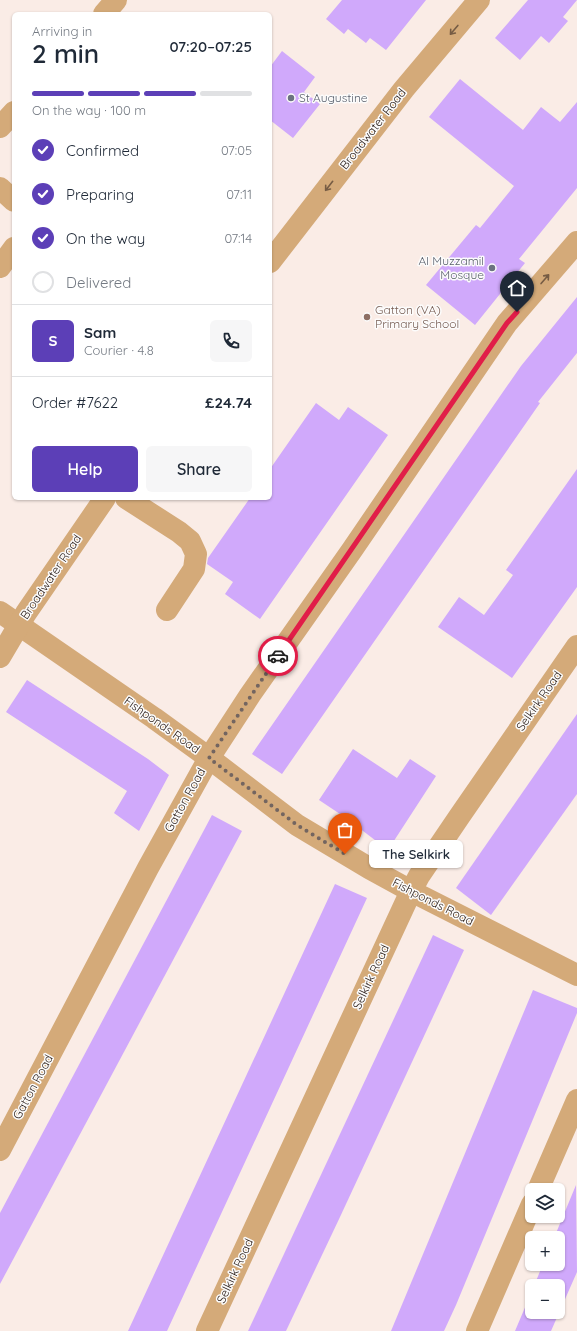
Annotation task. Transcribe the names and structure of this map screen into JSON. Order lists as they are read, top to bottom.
{
  "streets": {
    "street": [
      "Broadwater Road",
      "Selkirk Road",
      "Fishponds Road",
      "Gatton Road"
    ]
  },
  "crossings": [
    ["Broadwater Road", "Fishponds Road"],
    ["Selkirk Road", "Fishponds Road"],
    ["Fishponds Road", "Gatton Road"]
  ],
  "one_way": ["Broadwater Road", "Gatton Road"],
  "places": [
    "St Augustine",
    "Al Muzzamil Mosque",
    "Gatton (VA) Primary School",
    "The Selkirk"
  ],
  "page": {
    "heading": ["2 min", "Arriving in", "07:20–07:25"],
    "panel": [
      "Sam",
      "Courier · 4.8",
      "Order #7622",
      "£24.74"
    ],
    "bar": "On the way · 100 m",
    "list": [
      ["Confirmed", "07:05"],
      ["Preparing", "07:11"],
      ["On the way", "07:14"],
      "Delivered"
    ],
    "round": "S",
    "buttons": ["Help", "Share"],
    "bubble": "The Selkirk",
    "map_buttons": ["+", "−"]
  }
}
